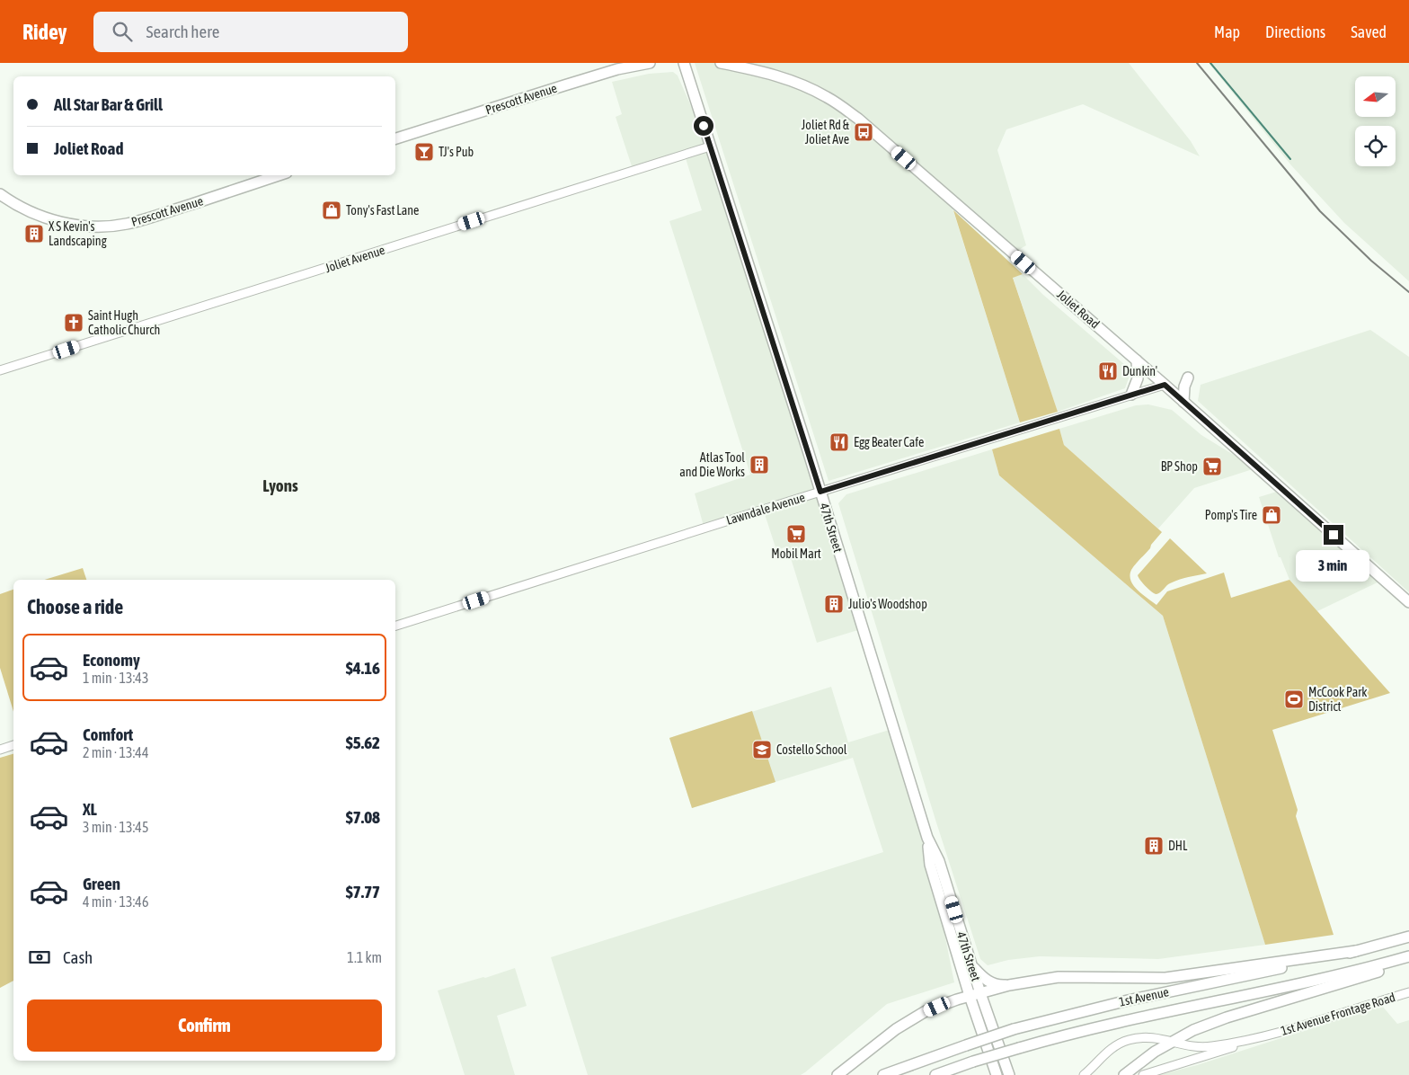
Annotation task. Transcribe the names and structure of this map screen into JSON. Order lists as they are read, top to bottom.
{
  "streets": {
    "main road": [
      "Prescott Avenue",
      "Joliet Road",
      "47th Street",
      "1st Avenue"
    ],
    "street": ["Joliet Avenue", "Lawndale Avenue", "1st Avenue Frontage Road"]
  },
  "crossings": [
    ["Joliet Avenue", "47th Street"],
    ["Joliet Road", "Lawndale Avenue"],
    ["Lawndale Avenue", "47th Street"]
  ],
  "districts": ["Lyons"],
  "places": {
    "bus stop": ["Joliet Rd & Joliet Ave"],
    "bar": ["TJ's Pub"],
    "shop": ["Tony's Fast Lane", "Pomp's Tire"],
    "building": [
      "X S Kevin's Landscaping",
      "Atlas Tool and Die Works",
      "Julio's Woodshop",
      "DHL"
    ],
    "church": ["Saint Hugh Catholic Church"],
    "restaurant": ["Dunkin'", "Egg Beater Cafe"],
    "supermarket": ["BP Shop", "Mobil Mart"],
    "sports": ["McCook Park District"],
    "school or university": ["Costello School"]
  },
  "north": "left",
  "page": {
    "header": "Ridey",
    "search": "Search here",
    "nav": ["Map", "Directions", "Saved"],
    "banner": ["All Star Bar & Grill", "Joliet Road"],
    "bubble": "3 min",
    "heading": "Choose a ride",
    "list": [
      {
        "name": "Economy",
        "note": "1 min · 13:43",
        "value": "$4.16"
      },
      {
        "name": "Comfort",
        "note": "2 min · 13:44",
        "value": "$5.62"
      },
      {
        "name": "XL",
        "note": "3 min · 13:45",
        "value": "$7.08"
      },
      {
        "name": "Green",
        "note": "4 min · 13:46",
        "value": "$7.77"
      }
    ],
    "pay": ["Cash", "1.1 km"],
    "buttons": "Confirm"
  }
}
